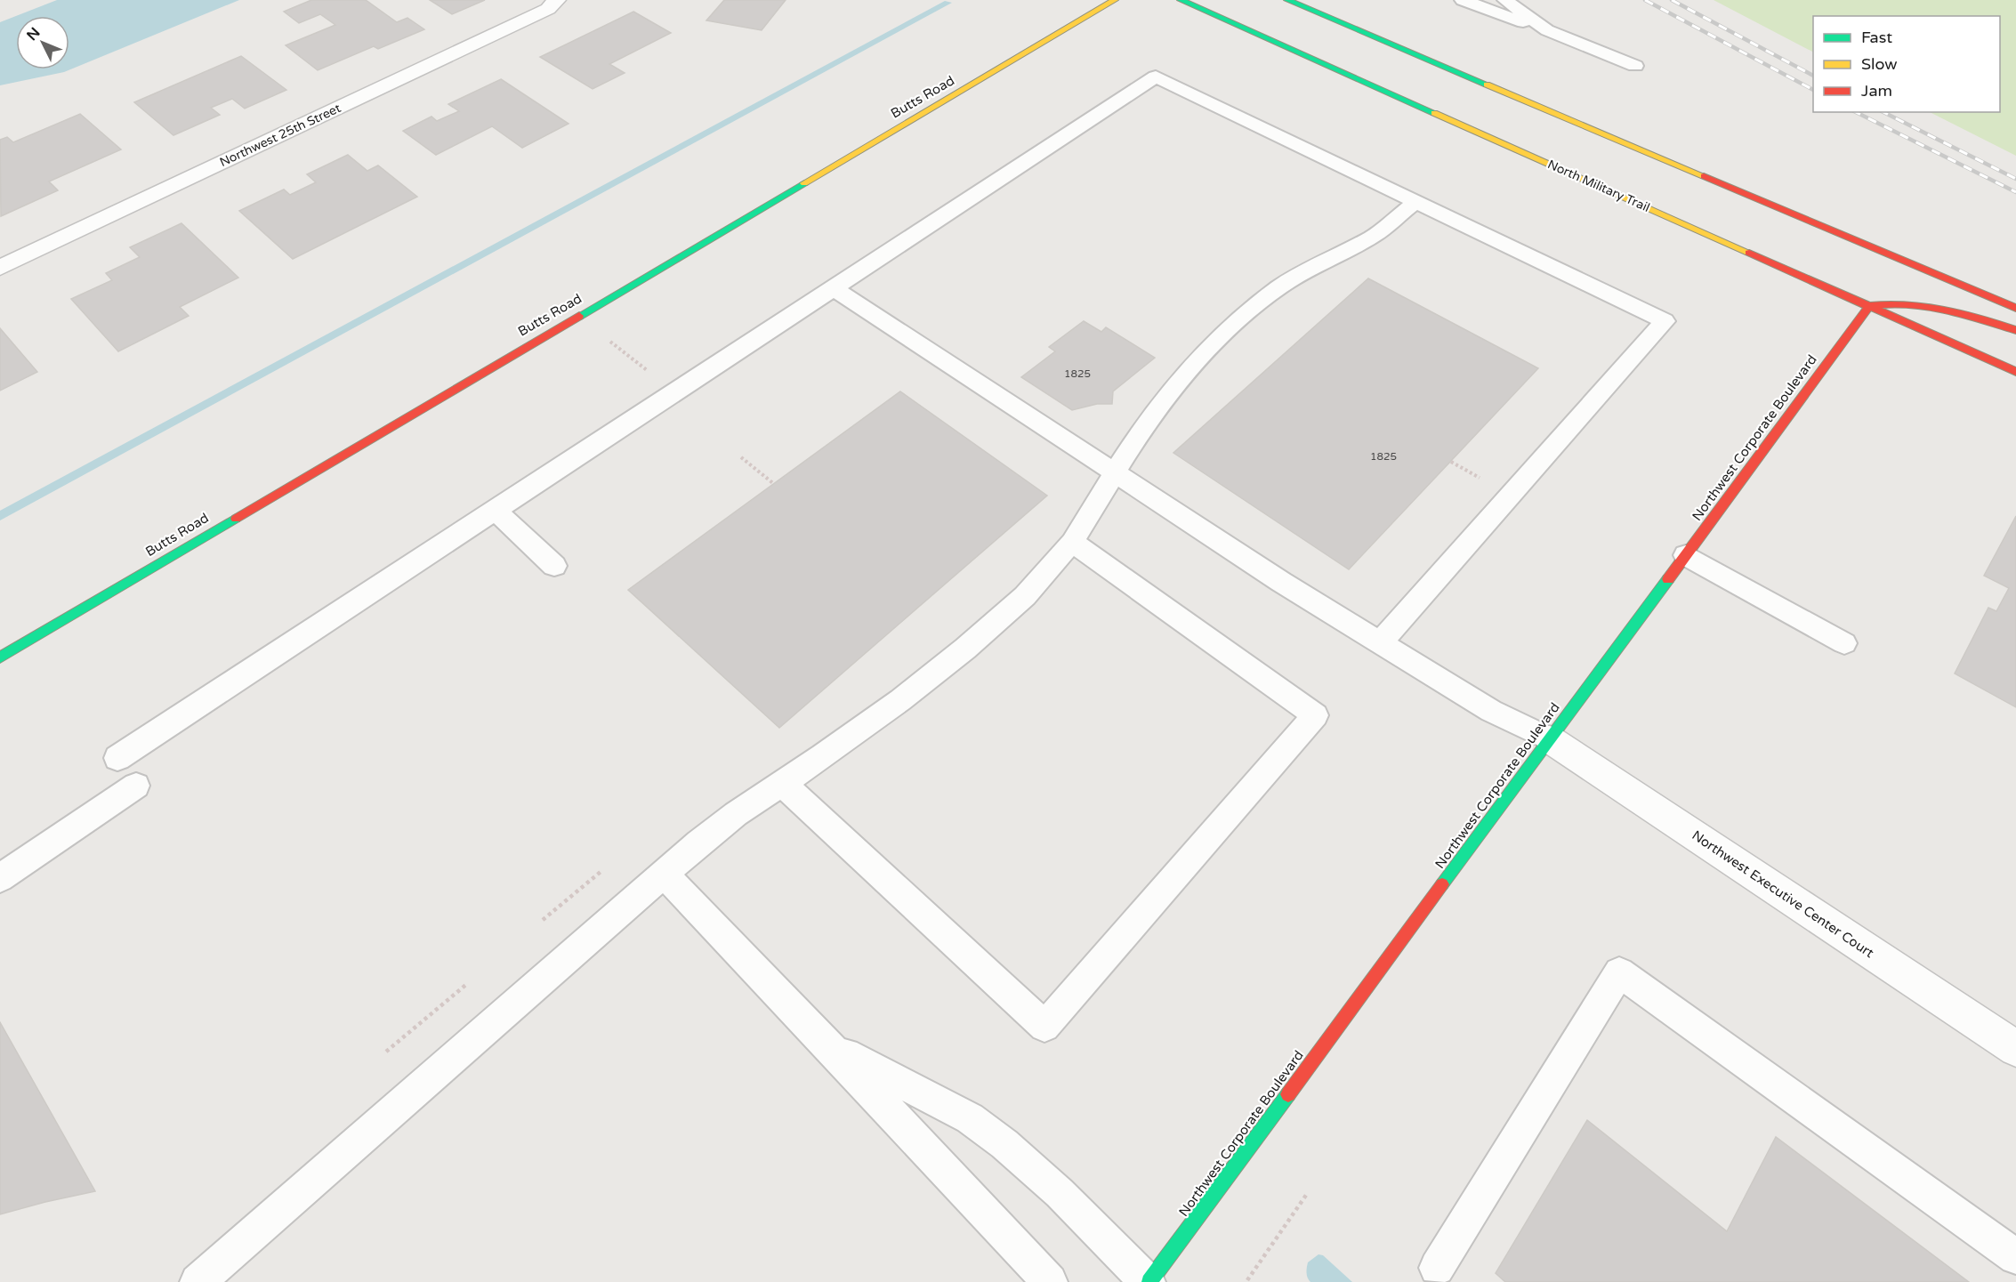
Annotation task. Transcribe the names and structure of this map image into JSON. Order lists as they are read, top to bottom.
{
  "streets": {
    "street": [
      "Butts Road",
      "Northwest 25th Street",
      "North Military Trail",
      "Northwest Corporate Boulevard",
      "Northwest Executive Center Court"
    ]
  },
  "crossings": [
    ["North Military Trail", "Northwest Corporate Boulevard"],
    ["Northwest Corporate Boulevard", "Northwest Executive Center Court"]
  ],
  "house_numbers": ["1825", "1825"],
  "legend": ["Fast", "Slow", "Jam"],
  "north": "top left"
}
